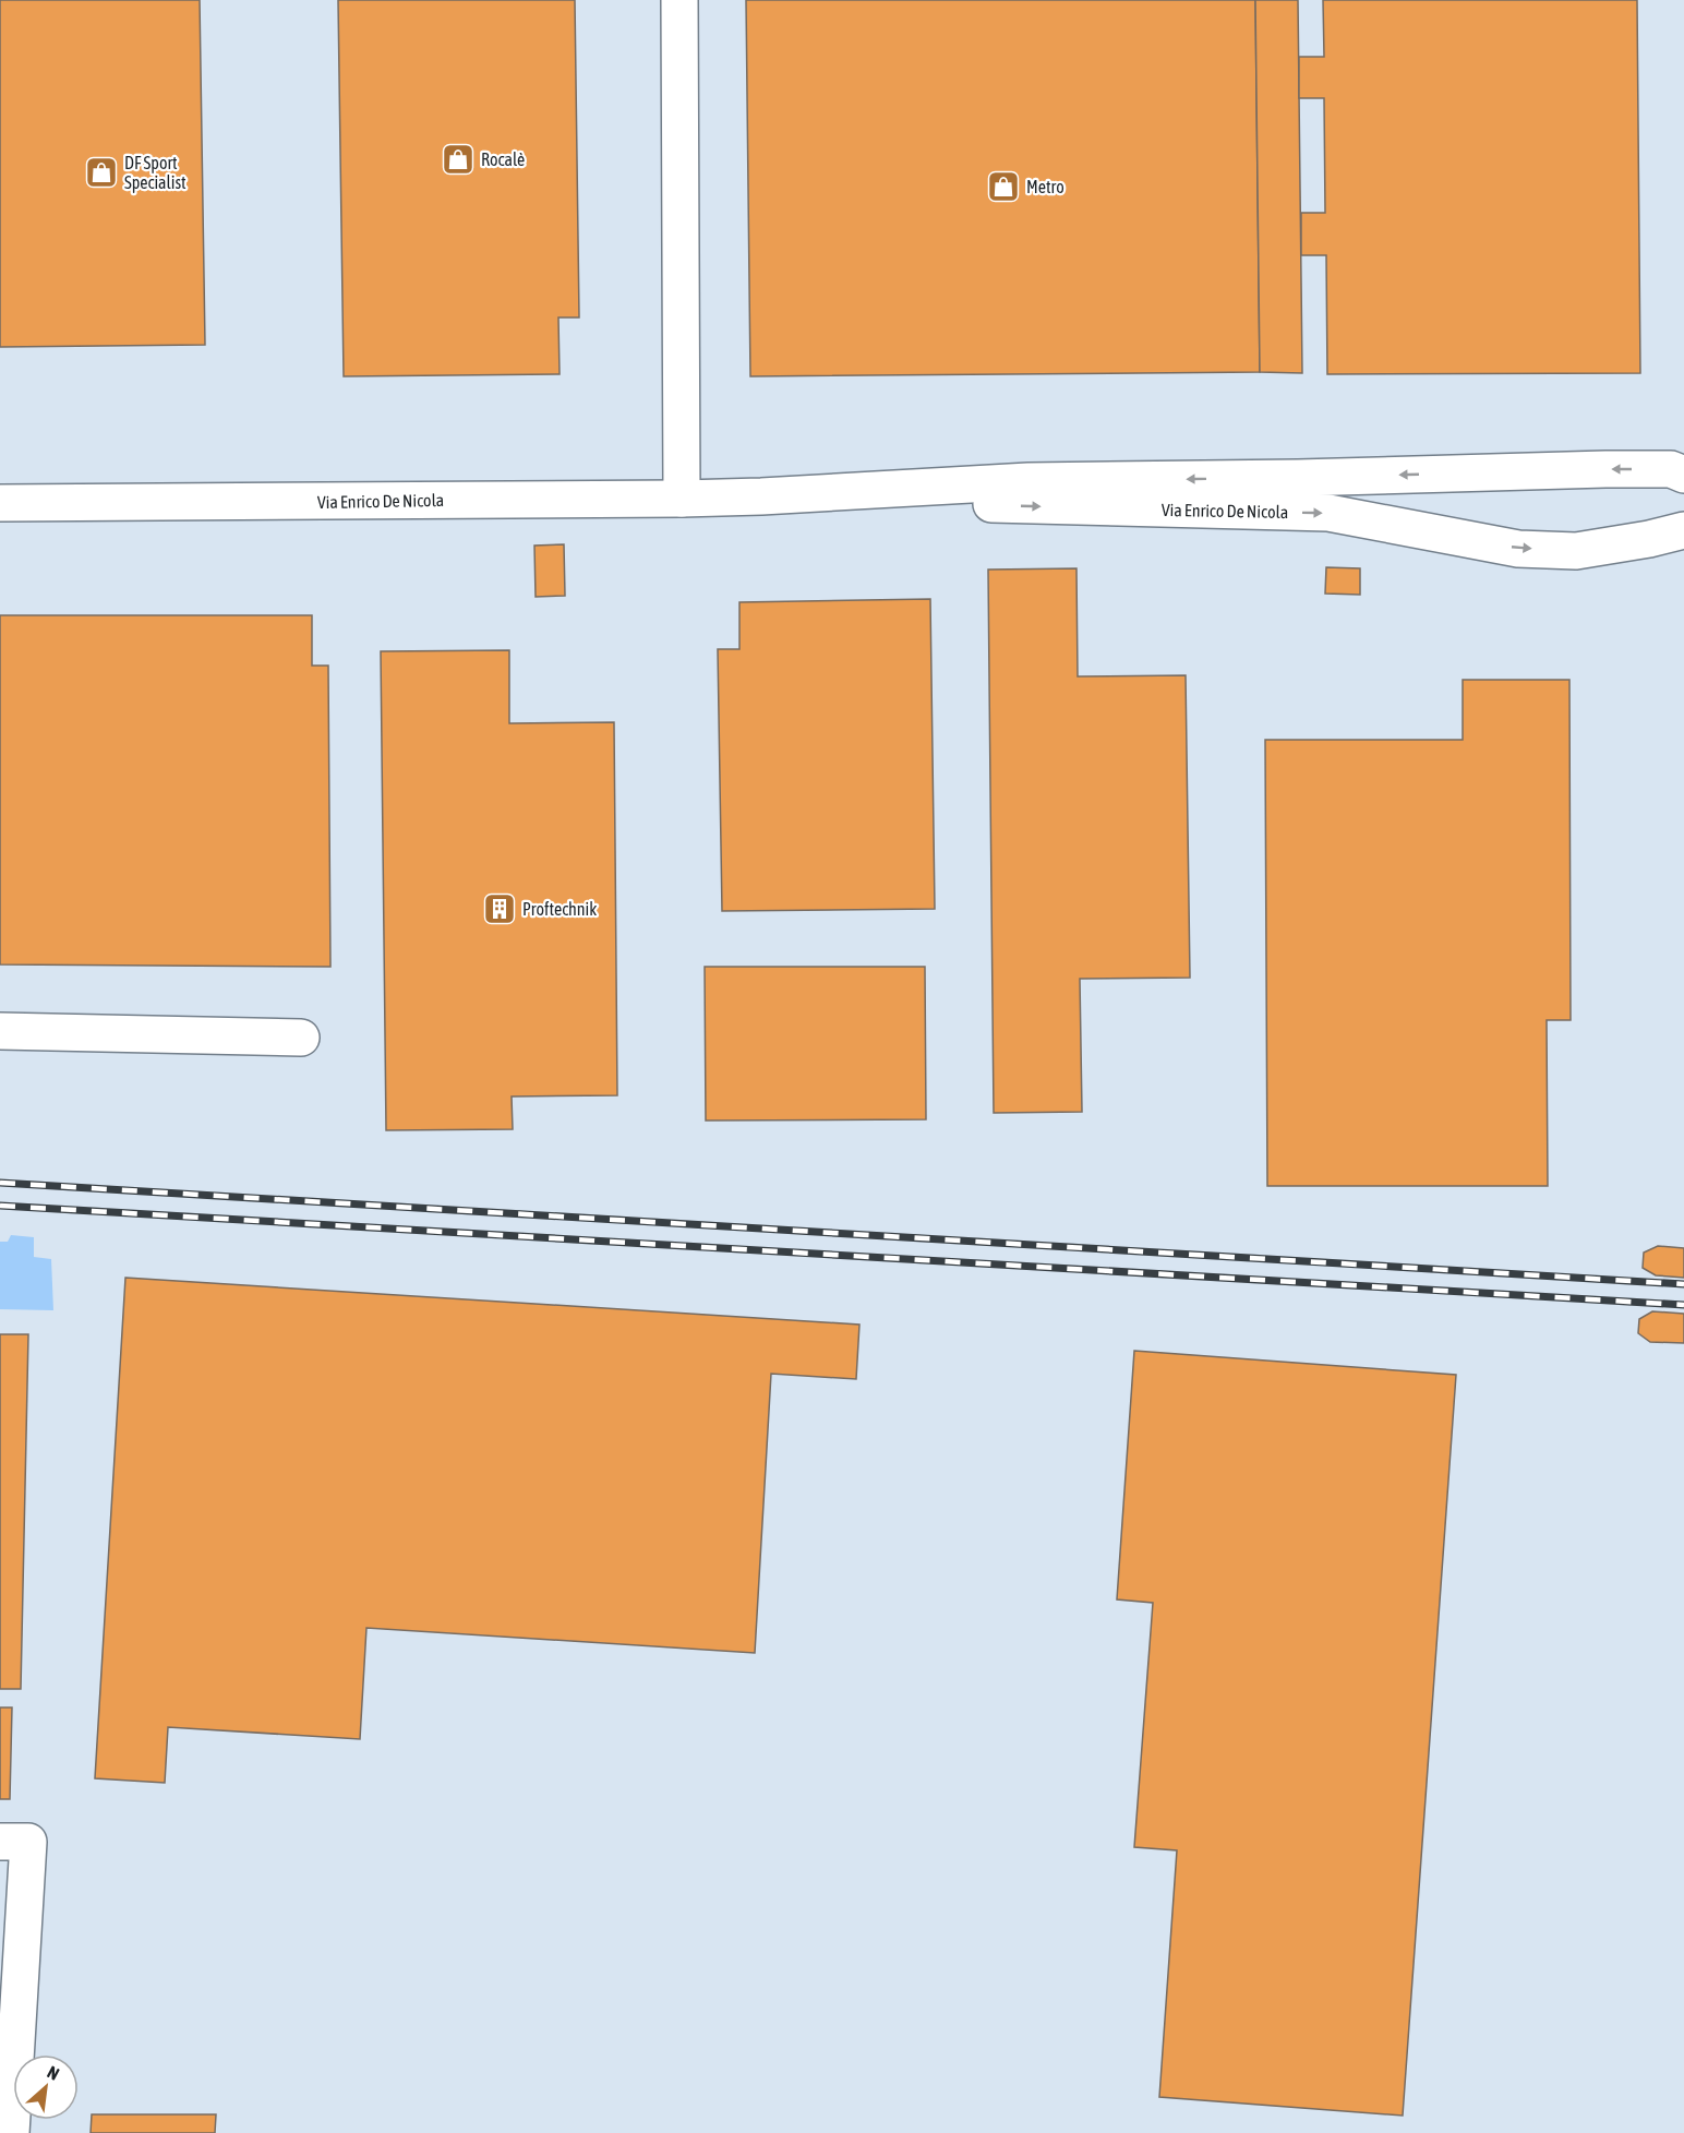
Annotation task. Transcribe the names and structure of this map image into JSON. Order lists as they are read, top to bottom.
{
  "streets": {
    "street": ["Via Enrico De Nicola"]
  },
  "places": {
    "shop": ["Rocalè", "DF Sport Specialist", "Metro"],
    "building": ["Proftechnik"]
  },
  "north": "top right"
}
